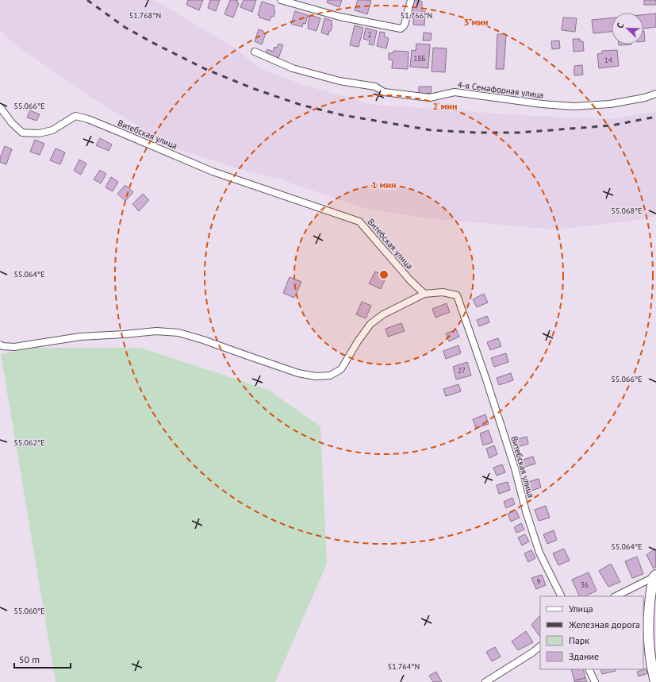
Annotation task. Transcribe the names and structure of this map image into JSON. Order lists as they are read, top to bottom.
{
  "streets": {
    "street": ["4-я Семафорная улица", "Витебская улица"]
  },
  "house_numbers": [
    "2",
    "18Б",
    "14",
    "27",
    "9",
    "36"
  ],
  "legend": [
    "Улица",
    "Железная дорога",
    "Парк",
    "Здание"
  ],
  "scale_bar": "50 m",
  "north": "top left",
  "coordinates": [
    "51.768°N",
    "51.766°N",
    "55.066°E",
    "55.068°E",
    "55.064°E",
    "55.062°E",
    "55.060°E",
    "51.764°N"
  ],
  "rings": ["3 мин", "2 мин", "1 мин"]
}
